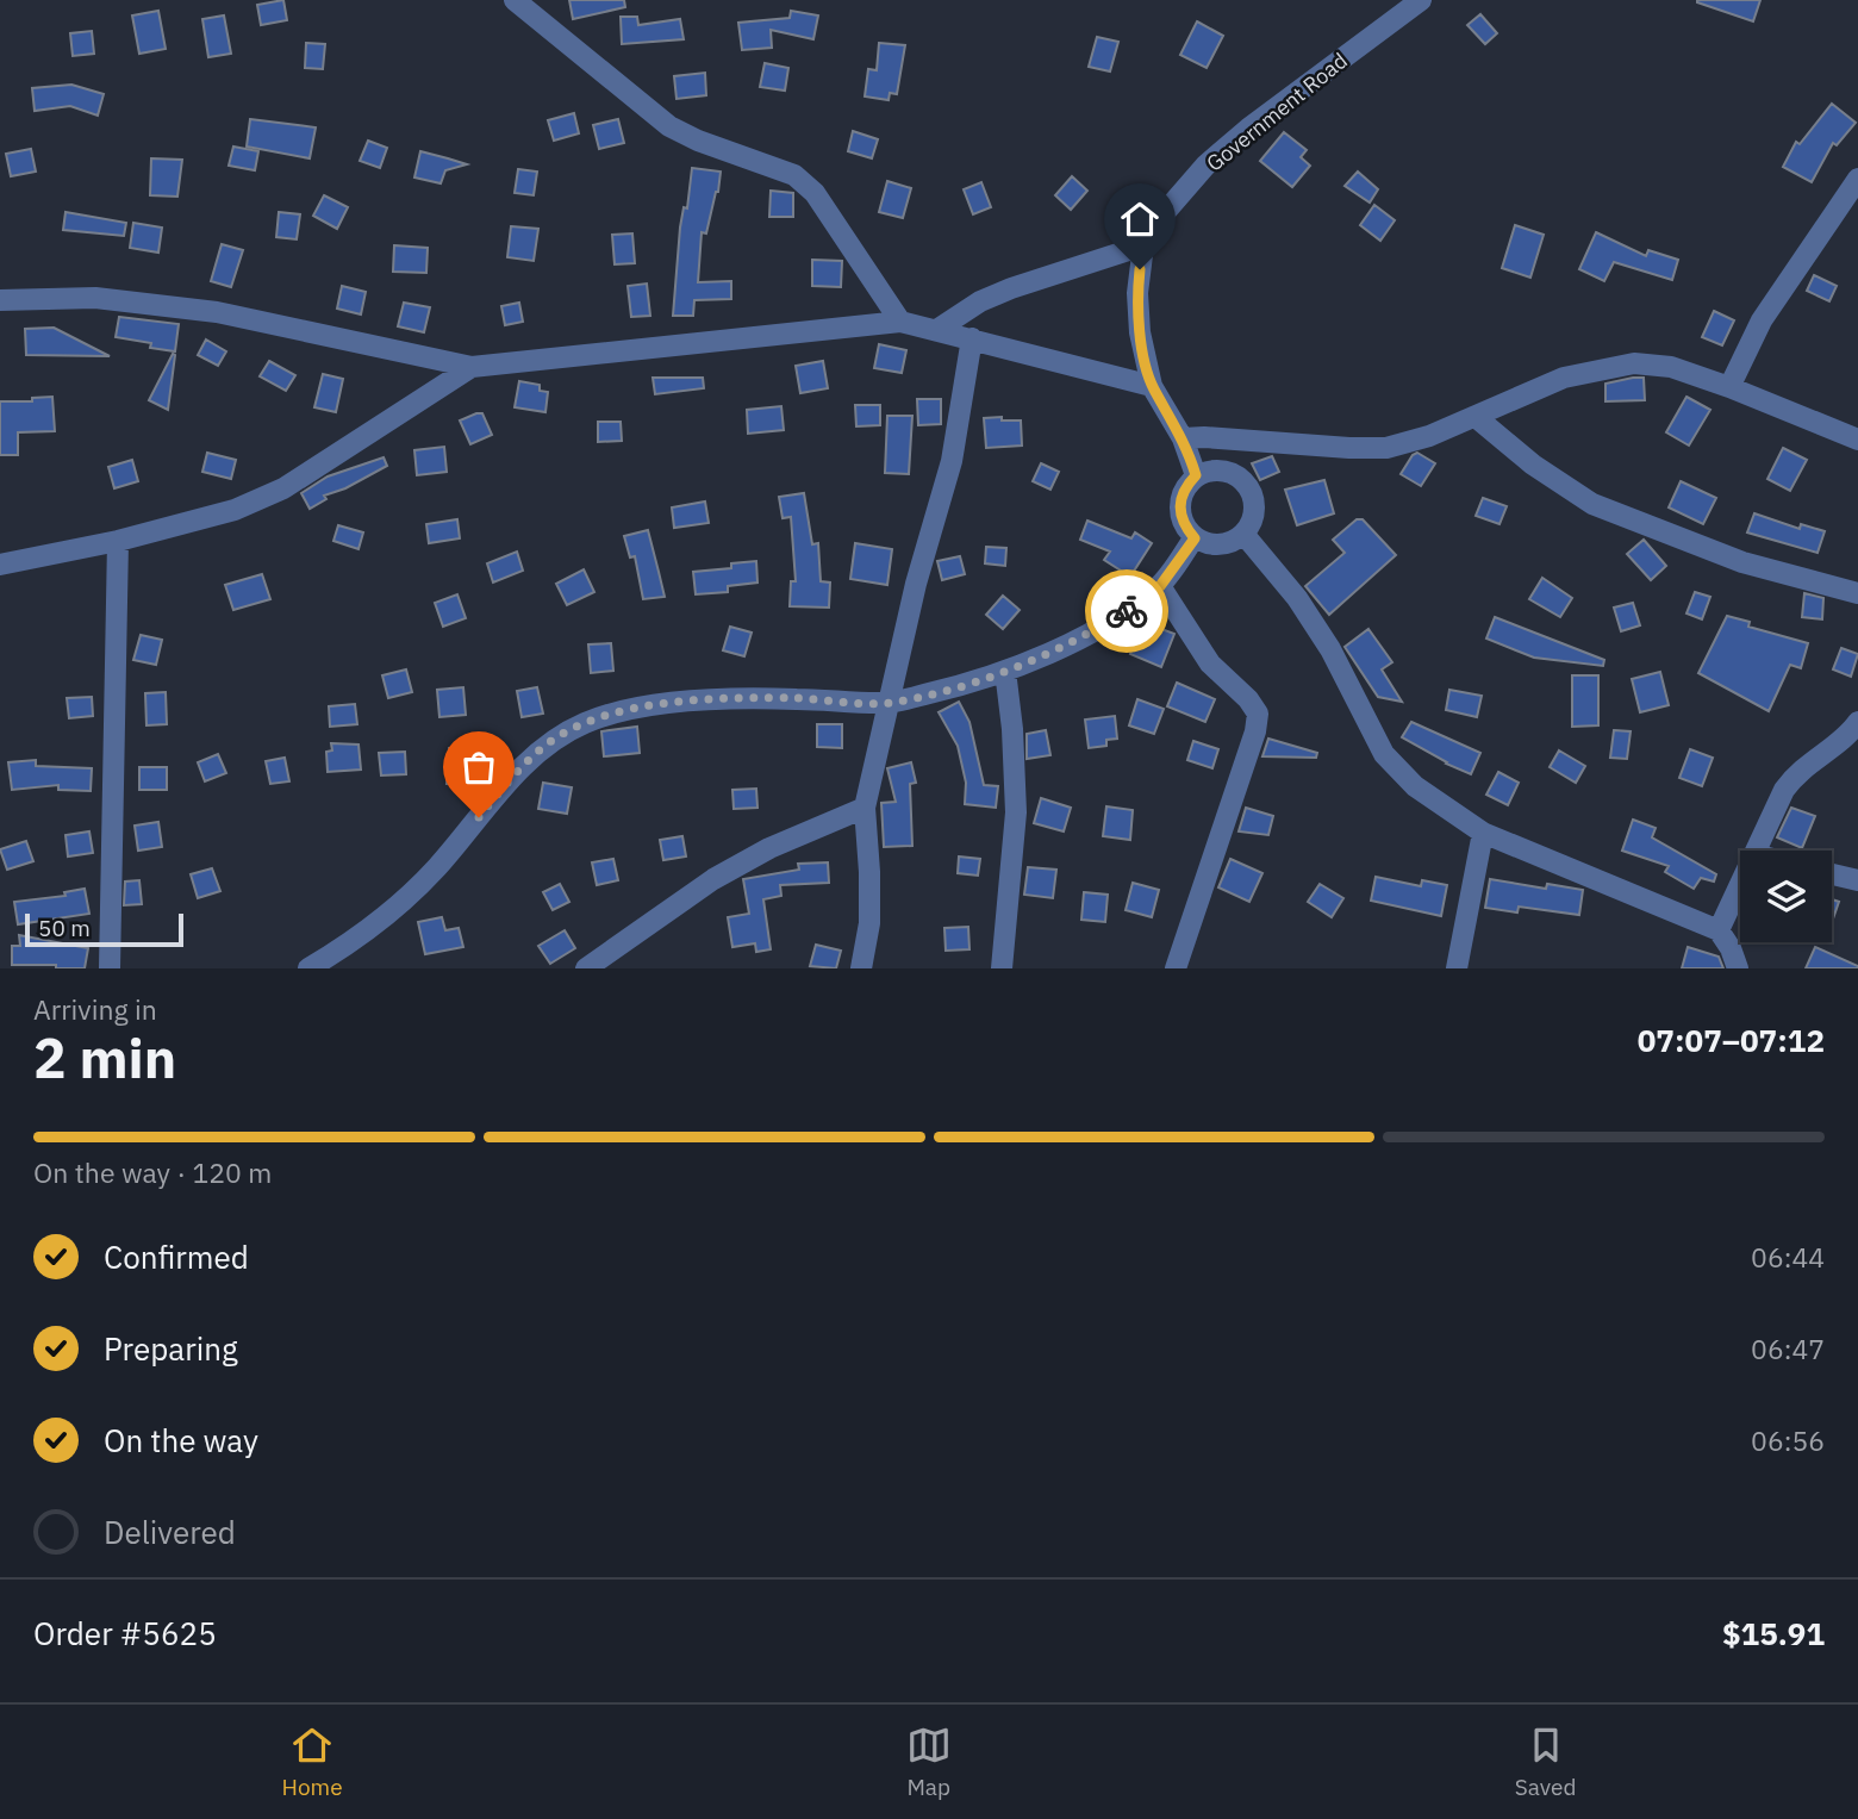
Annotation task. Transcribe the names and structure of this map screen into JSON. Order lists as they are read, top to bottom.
{
  "streets": {
    "street": ["Government Road"]
  },
  "scale_bar": "50 m",
  "page": {
    "scale": "50 m",
    "heading": ["2 min", "Arriving in", "07:07–07:12"],
    "panel": ["Order #5625", "$15.91"],
    "bar": "On the way · 120 m",
    "list": [
      ["Confirmed", "06:44"],
      ["Preparing", "06:47"],
      ["On the way", "06:56"],
      "Delivered"
    ],
    "tabs": ["Home", "Map", "Saved"]
  }
}
